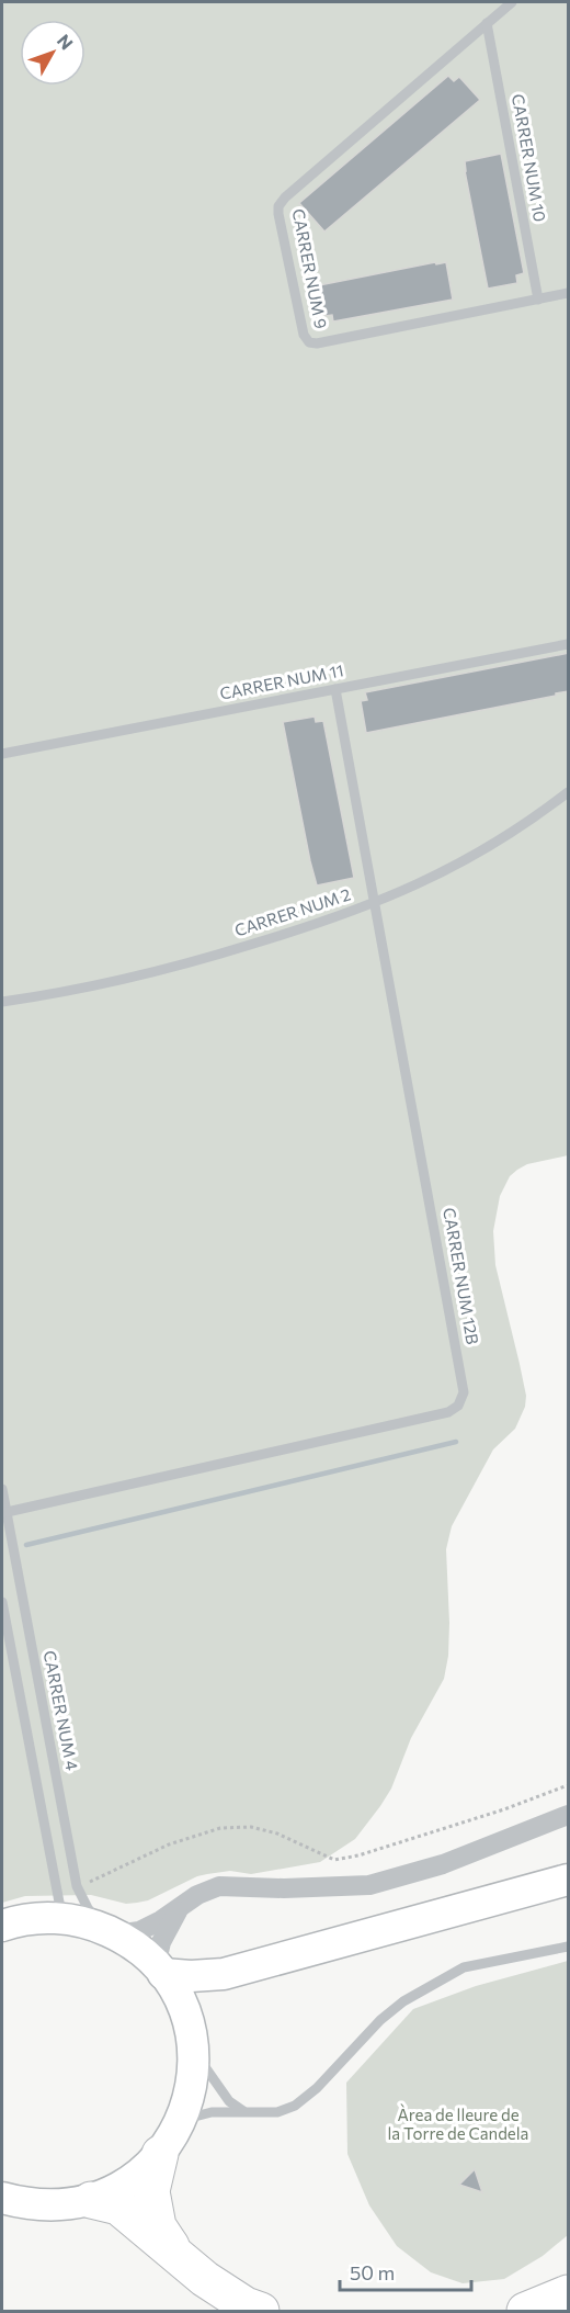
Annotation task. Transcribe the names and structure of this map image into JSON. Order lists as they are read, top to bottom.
{
  "streets": {
    "lane": [
      "CARRER NUM 10",
      "CARRER NUM 9",
      "CARRER NUM 11",
      "CARRER NUM 2",
      "CARRER NUM 12B",
      "CARRER NUM 4"
    ]
  },
  "crossings": [
    ["CARRER NUM 10", "CARRER NUM 9"],
    ["CARRER NUM 11", "CARRER NUM 12B"],
    ["CARRER NUM 2", "CARRER NUM 12B"],
    ["CARRER NUM 12B", "CARRER NUM 4"]
  ],
  "parks": ["Àrea de lleure de la Torre de Candela"],
  "scale_bar": "50 m",
  "north": "top right"
}
